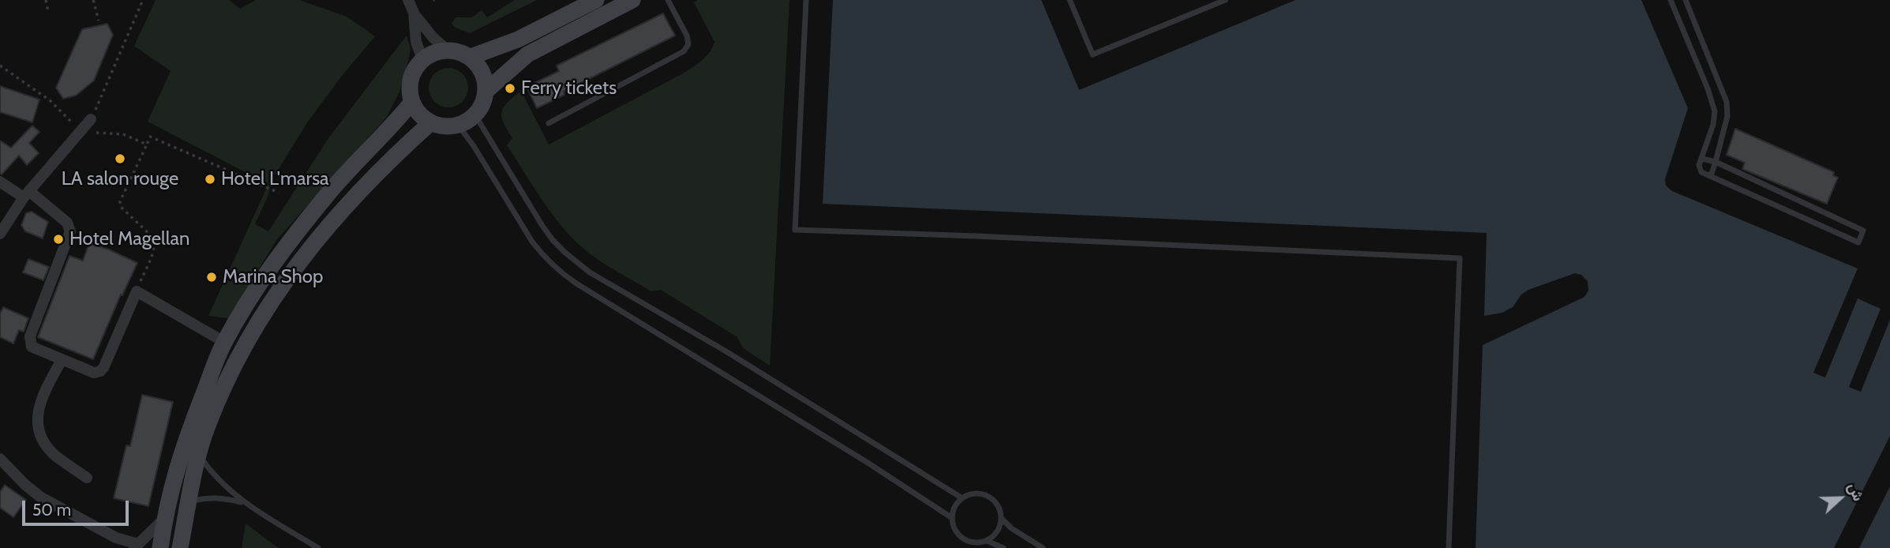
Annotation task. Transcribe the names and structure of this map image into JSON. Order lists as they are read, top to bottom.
{
  "places": [
    "Ferry tickets",
    "LA salon rouge",
    "Hotel L'marsa",
    "Hotel Magellan",
    "Marina Shop"
  ],
  "scale_bar": "50 m",
  "north": "right"
}
